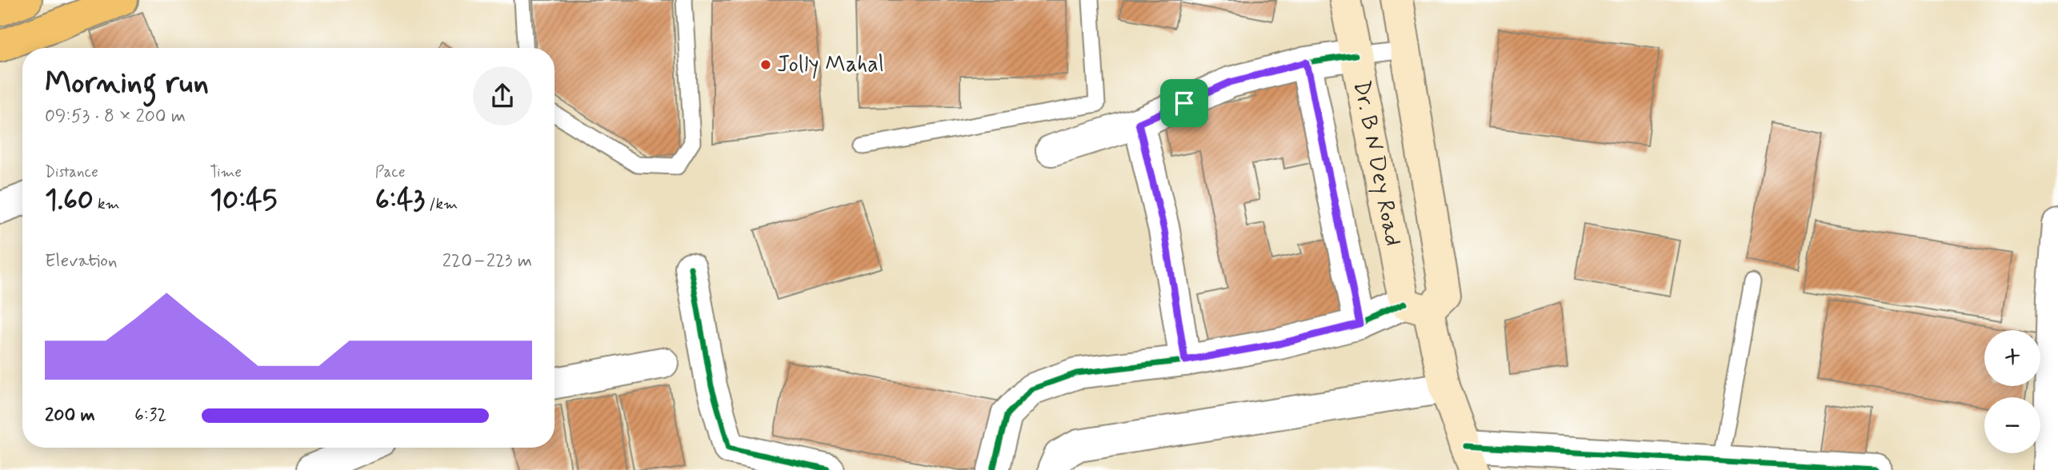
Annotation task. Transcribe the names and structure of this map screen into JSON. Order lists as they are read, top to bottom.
{
  "streets": {
    "main road": ["Dr. B N Dey Road"]
  },
  "places": ["Jolly Mahal"],
  "page": {
    "heading": ["Morning run", "09:53 · 8 × 200 m"],
    "stats": [
      ["Distance", "1.60 km"],
      ["Time", "10:45"],
      ["Pace", "6:43 /km"]
    ],
    "chart": ["Elevation", "220–223 m"],
    "map_buttons": ["+", "−"],
    "list": [
      {
        "name": "200 m",
        "note": "6:32"
      }
    ]
  }
}
